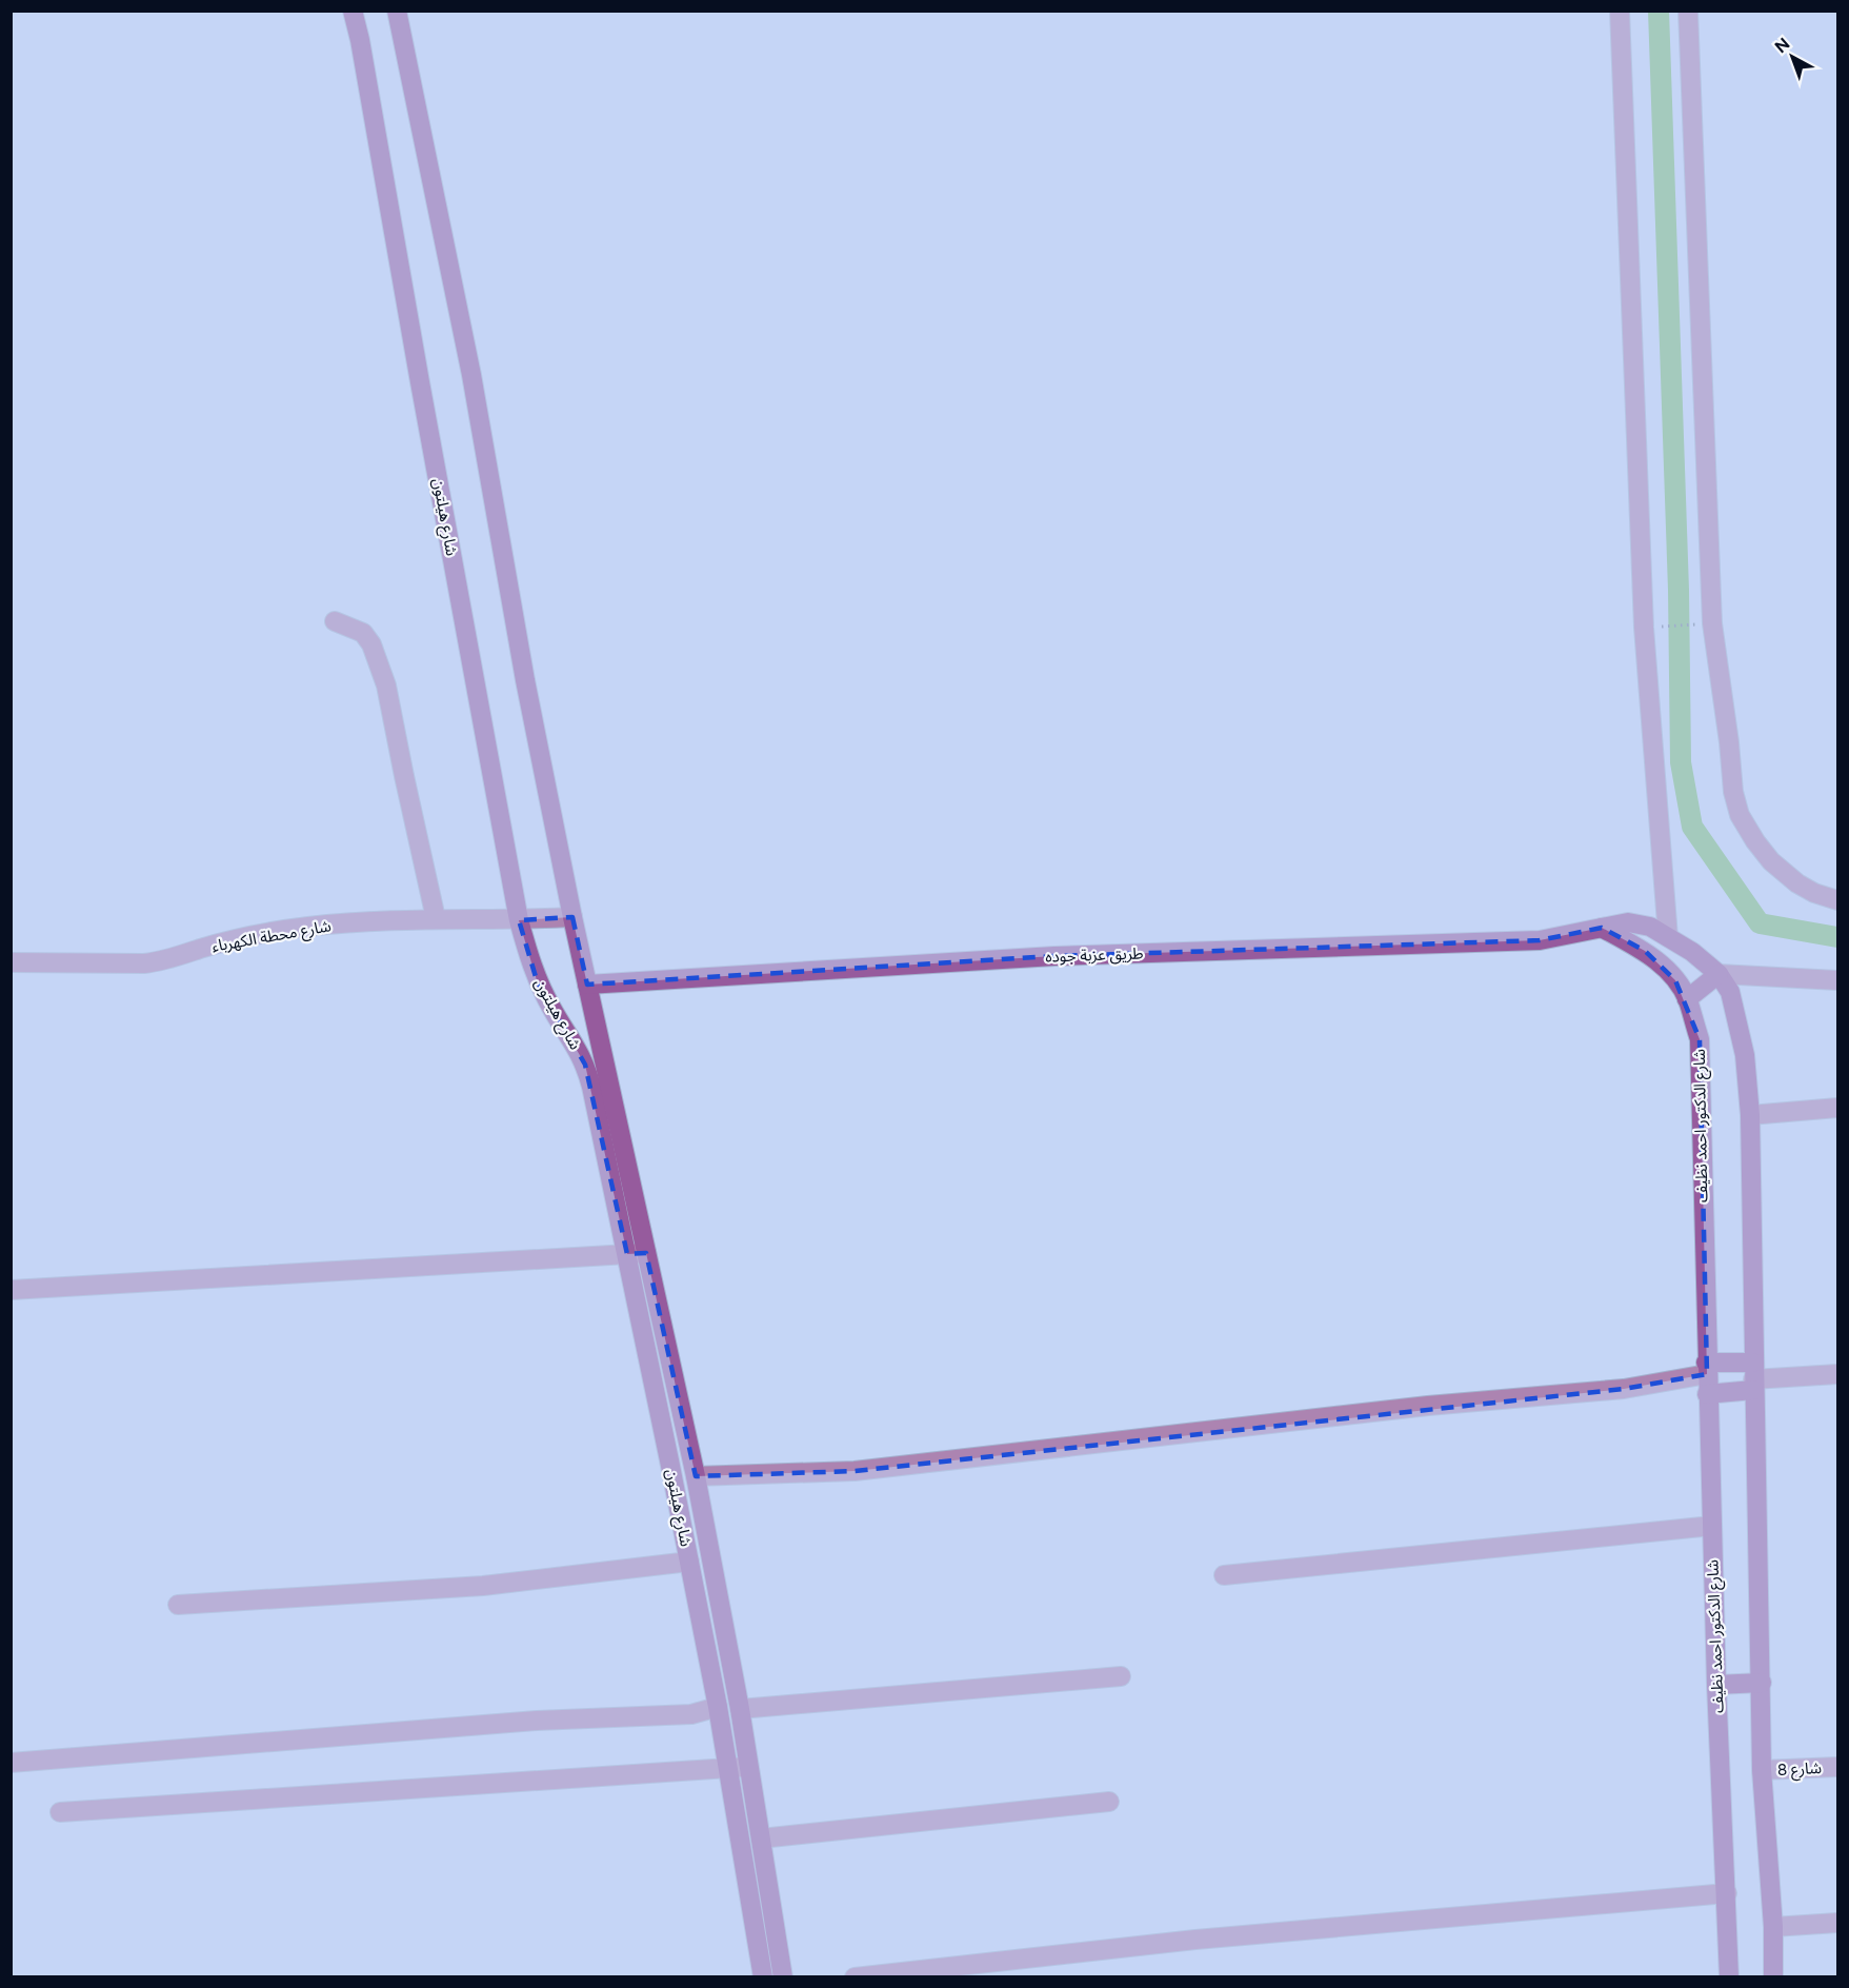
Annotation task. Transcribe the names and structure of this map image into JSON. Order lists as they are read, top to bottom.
{
  "streets": {
    "main road": ["شارع هيلتون", "طريق عزبة جوده", "شارع الدكتور احمد نظيف"],
    "street": ["شارع محطة الكهرباء", "شارع 8"]
  },
  "crossings": [
    ["شارع هيلتون", "شارع محطة الكهرباء"],
    ["شارع هيلتون", "طريق عزبة جوده"],
    ["طريق عزبة جوده", "شارع الدكتور احمد نظيف"]
  ],
  "north": "top left"
}
